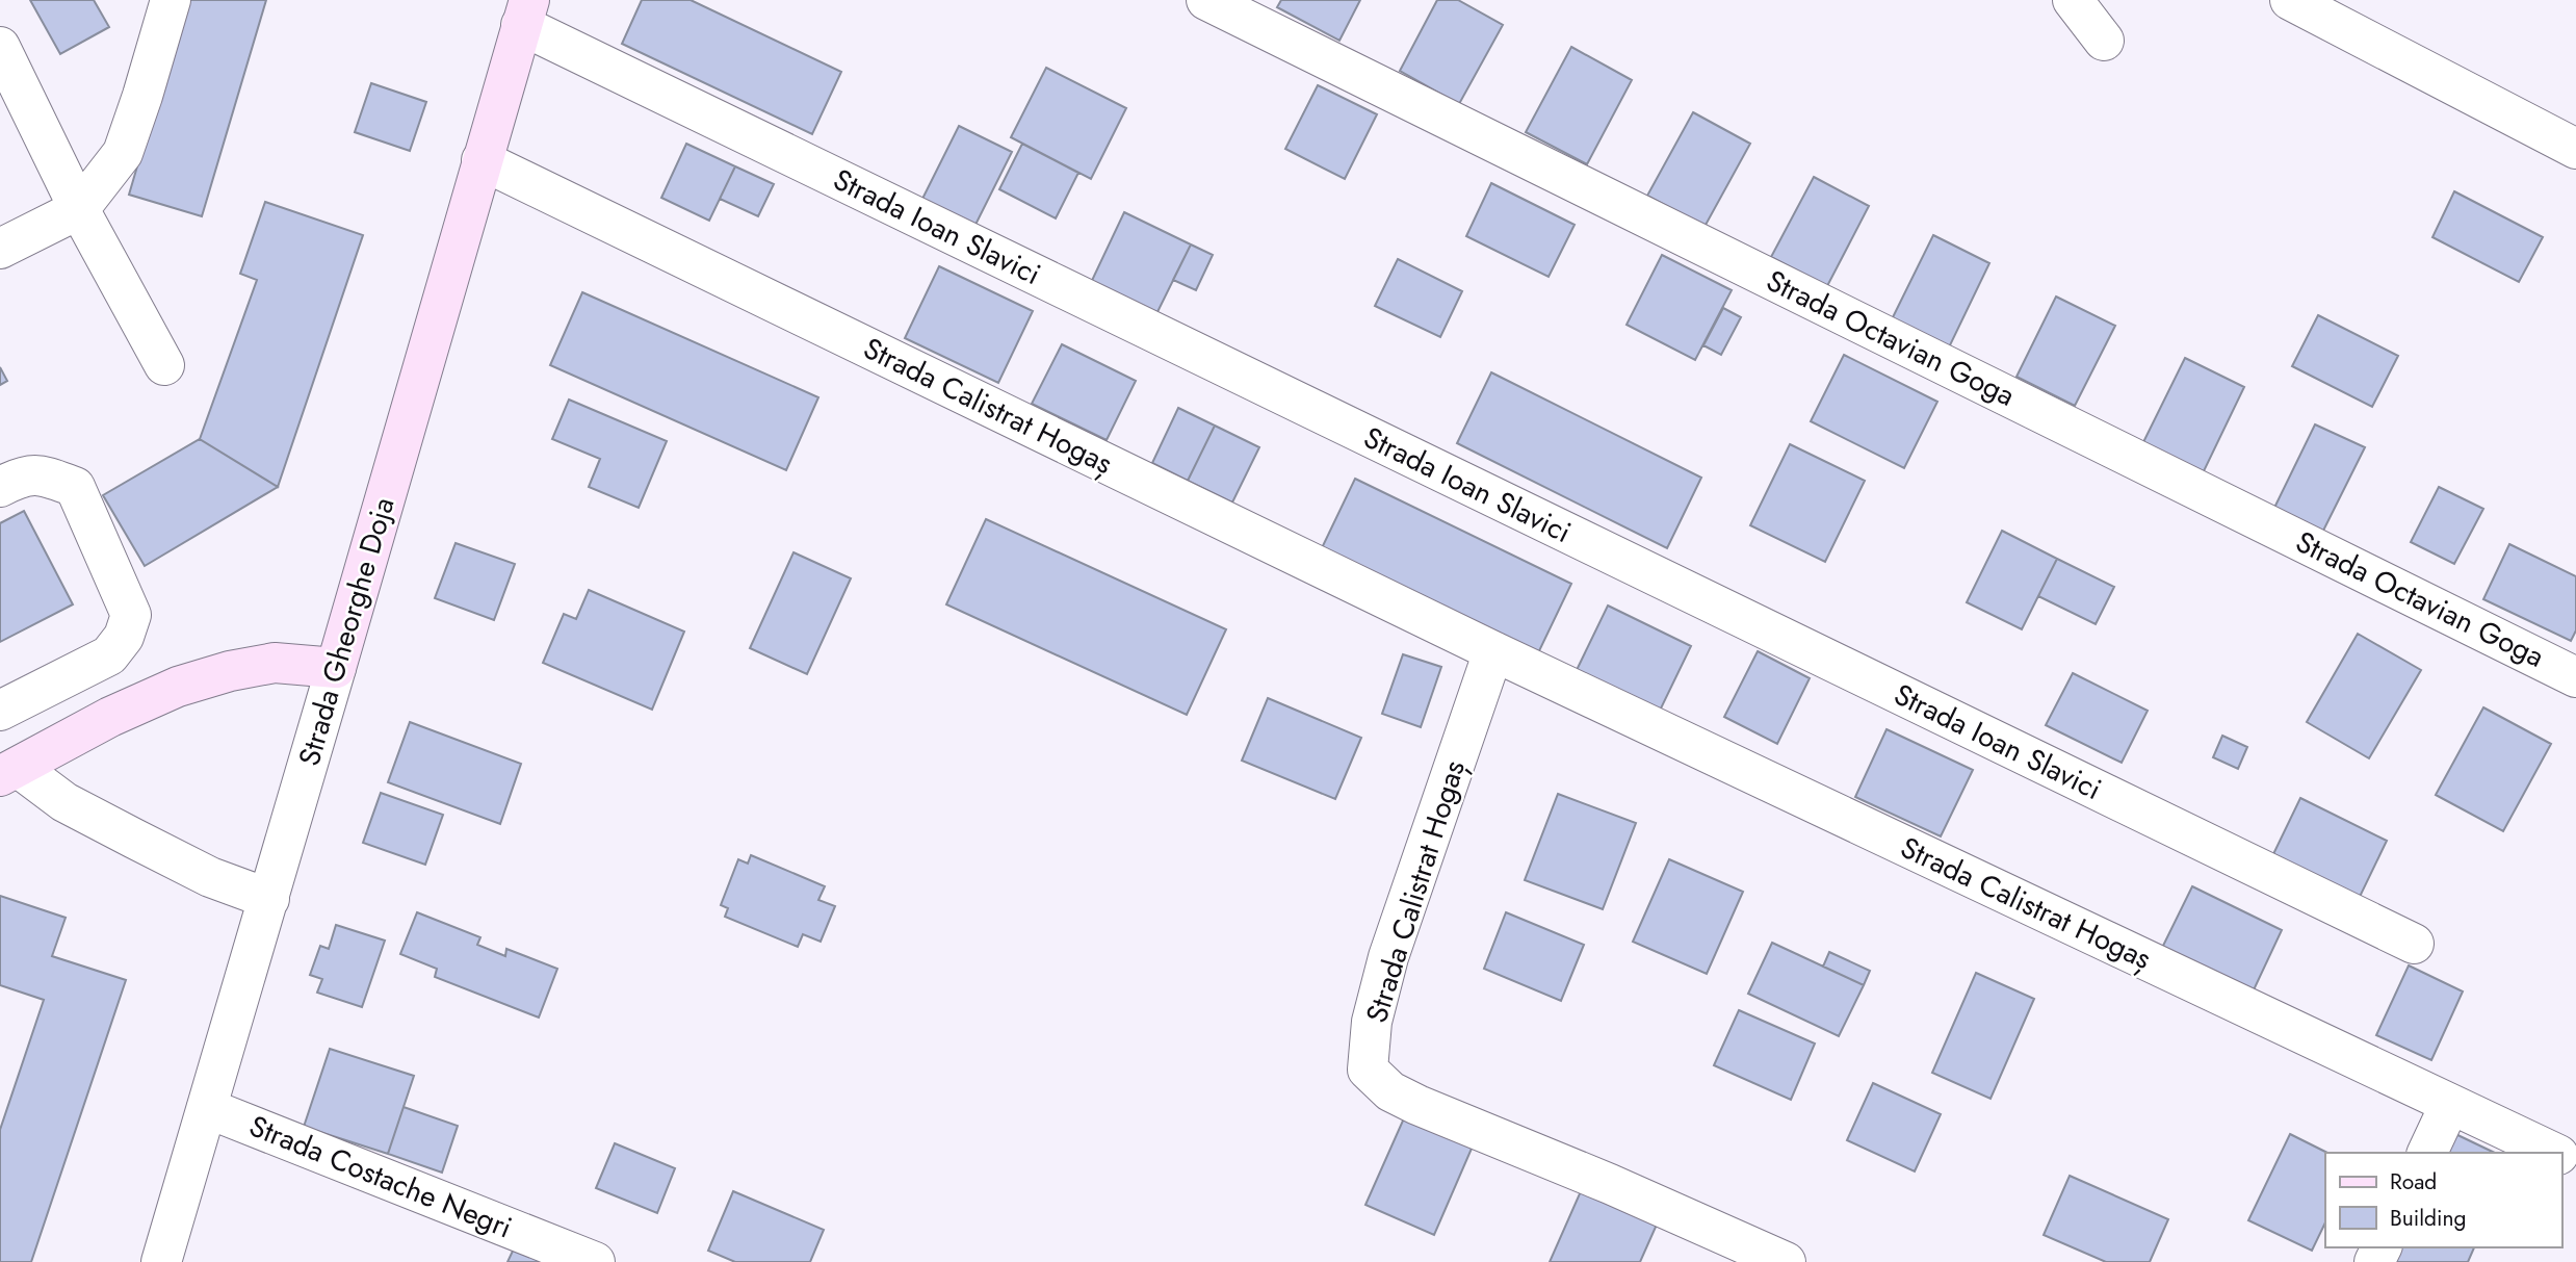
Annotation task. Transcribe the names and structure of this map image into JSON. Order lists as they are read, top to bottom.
{
  "streets": {
    "main road": ["Strada Gheorghe Doja"],
    "street": [
      "Strada Ioan Slavici",
      "Strada Octavian Goga",
      "Strada Calistrat Hogaș",
      "Strada Costache Negri"
    ]
  },
  "crossings": [
    ["Strada Ioan Slavici", "Strada Gheorghe Doja"],
    ["Strada Calistrat Hogaș", "Strada Gheorghe Doja"],
    ["Strada Gheorghe Doja", "Strada Costache Negri"]
  ],
  "legend": ["Road", "Building"]
}
